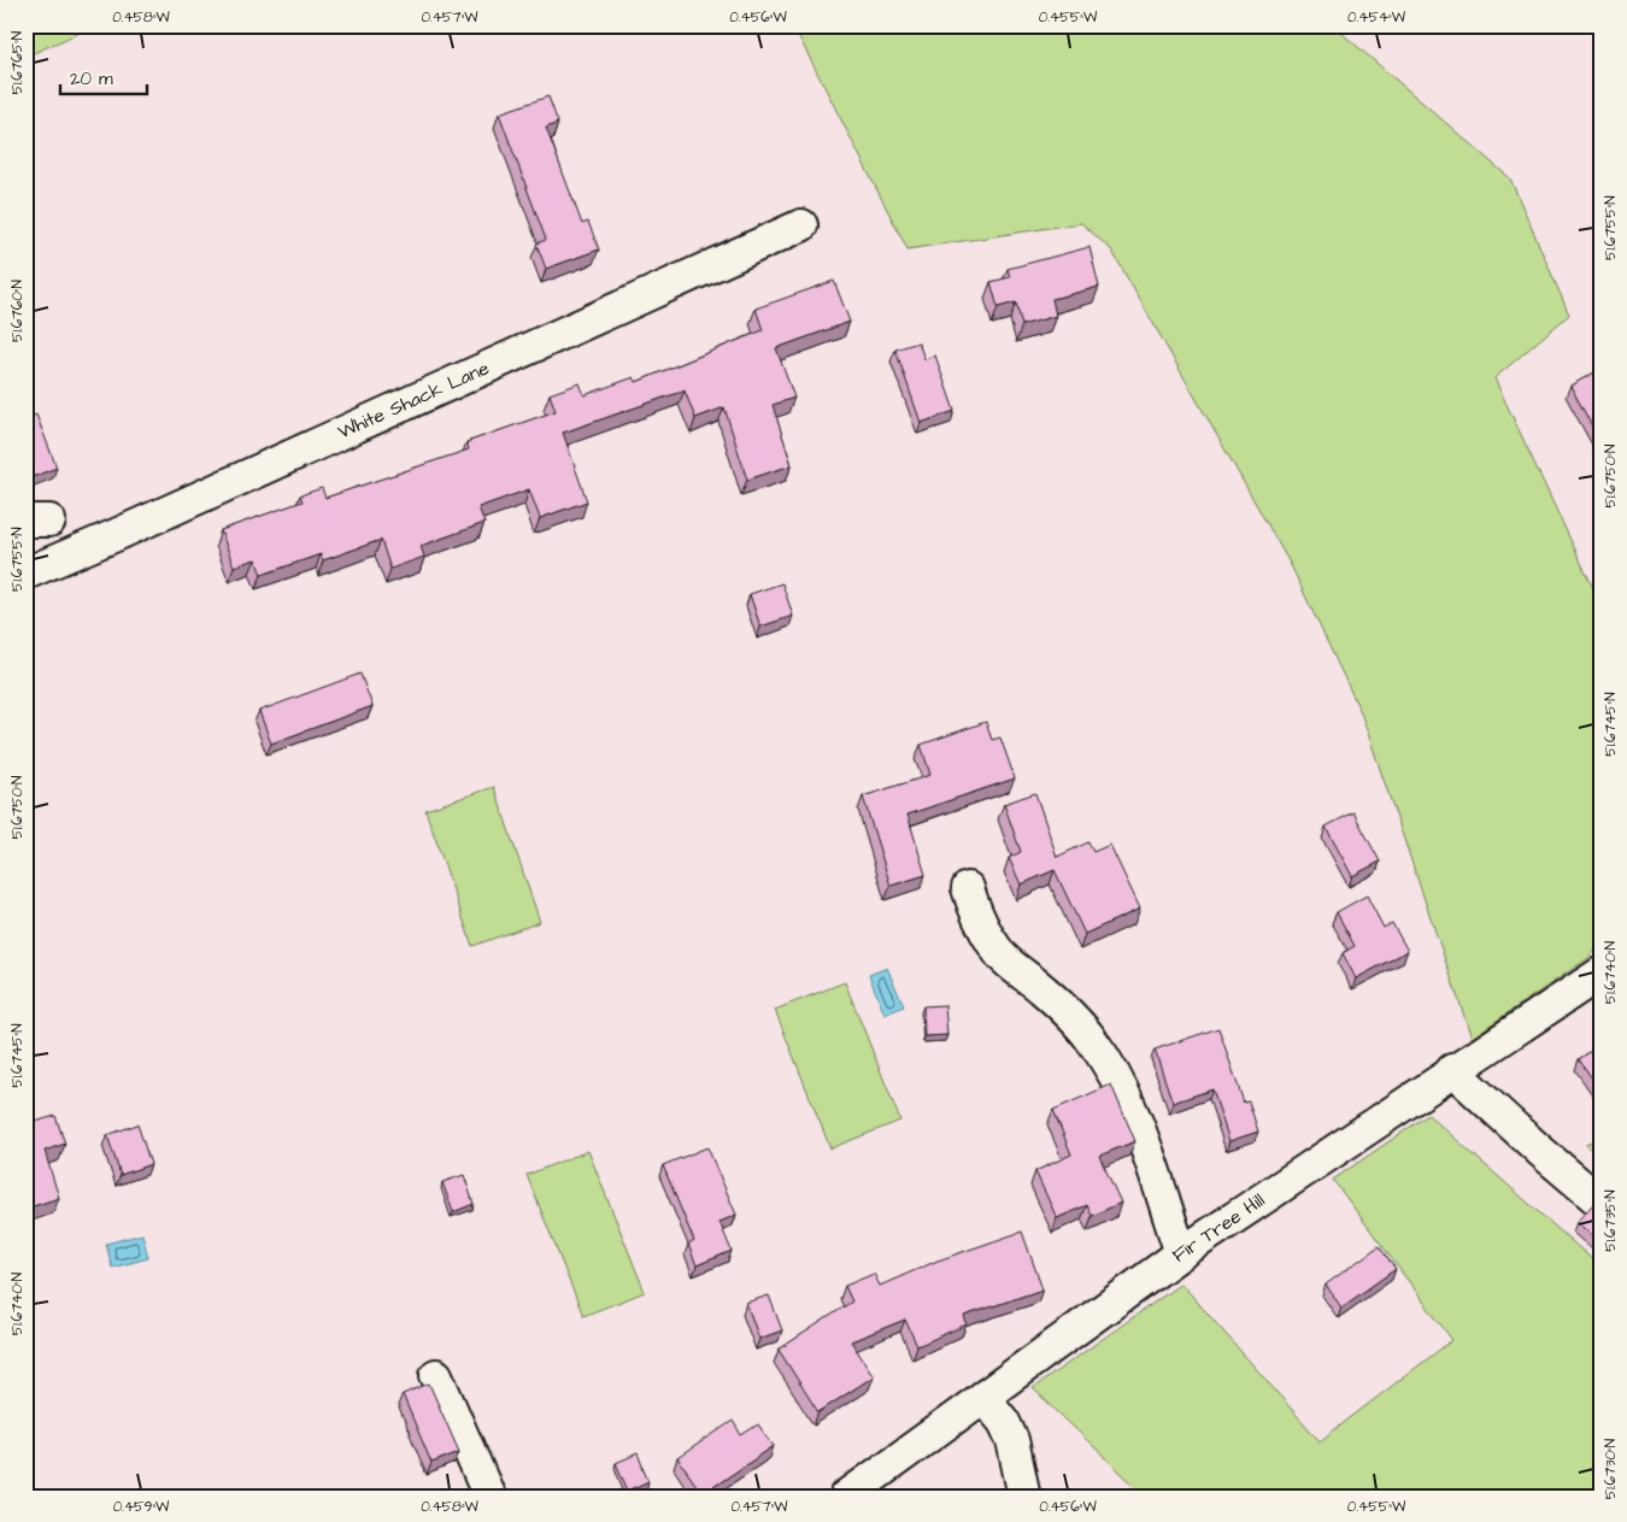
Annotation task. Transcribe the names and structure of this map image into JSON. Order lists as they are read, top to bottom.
{
  "streets": {
    "street": ["White Shack Lane", "Fir Tree Hill"]
  },
  "scale_bar": "20 m",
  "coordinates": [
    "0.458°W",
    "0.457°W",
    "0.456°W",
    "0.455°W",
    "0.454°W",
    "51.6765°N",
    "51.6755°N",
    "51.6760°N",
    "51.6750°N",
    "51.6745°N",
    "51.6740°N",
    "51.6735°N",
    "51.6730°N",
    "0.459°W"
  ]
}
